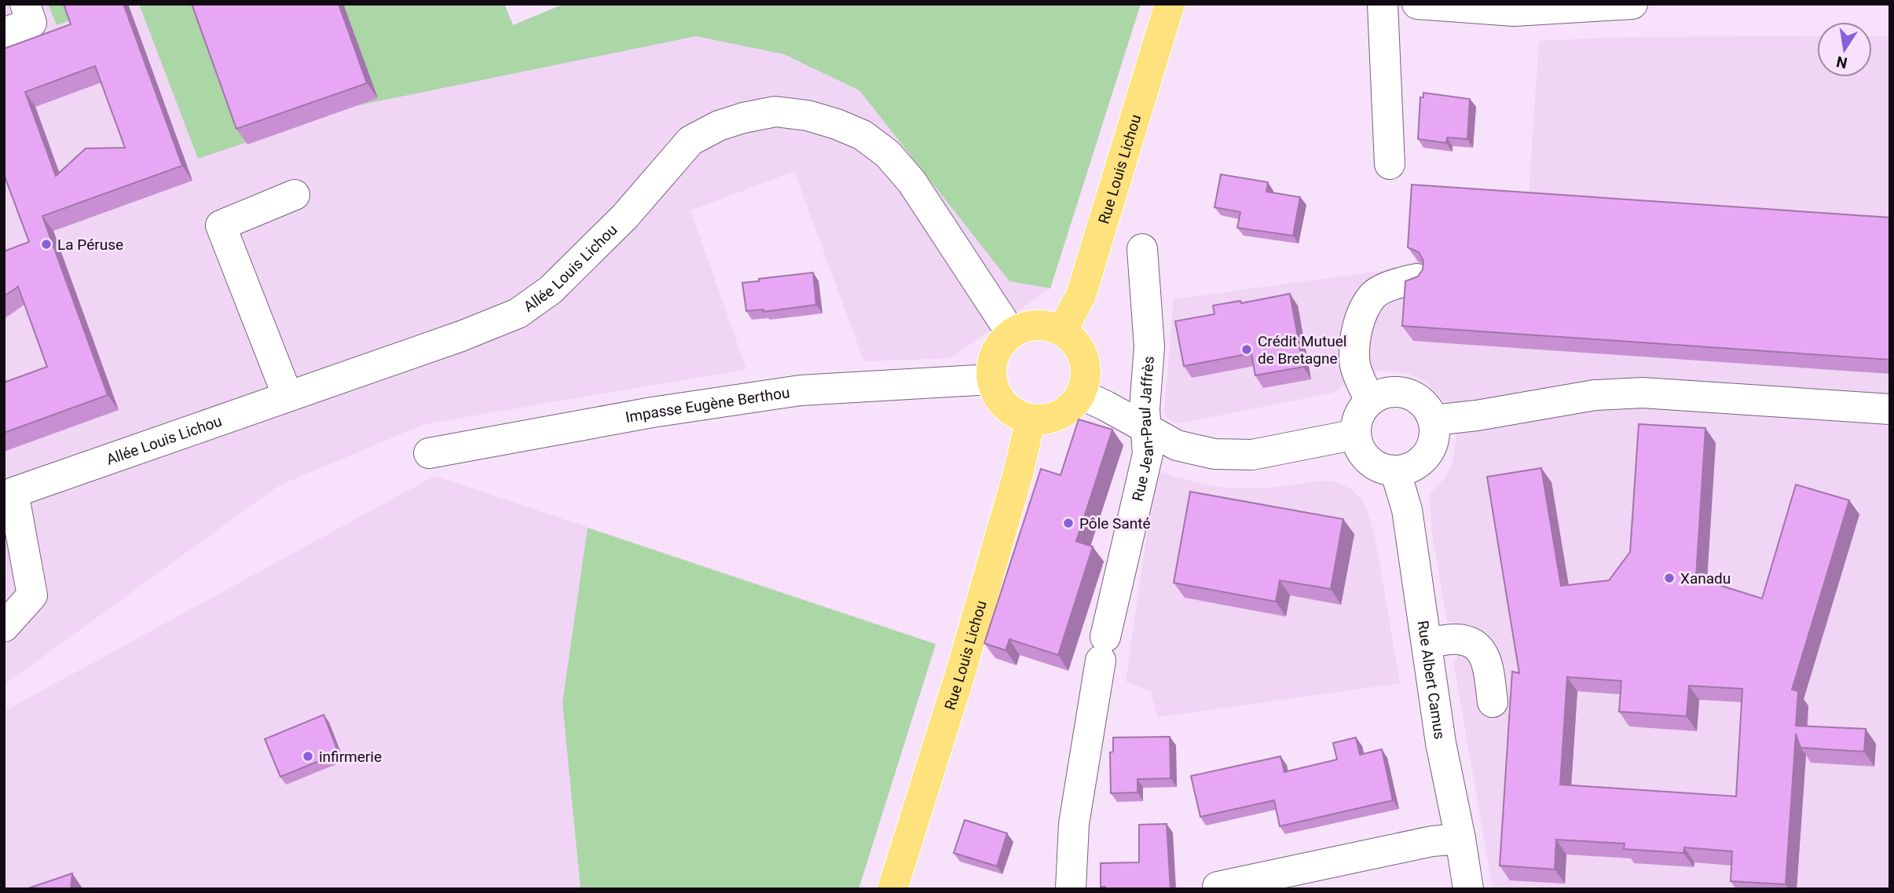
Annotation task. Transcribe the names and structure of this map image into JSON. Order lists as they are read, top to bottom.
{
  "streets": {
    "main road": ["Rue Louis Lichou"],
    "street": [
      "Allée Louis Lichou",
      "Impasse Eugène Berthou",
      "Rue Jean-Paul Jaffrès",
      "Rue Albert Camus"
    ]
  },
  "crossings": [
    ["Rue Louis Lichou", "Allée Louis Lichou"],
    ["Rue Louis Lichou", "Impasse Eugène Berthou"],
    ["Allée Louis Lichou", "Impasse Eugène Berthou"]
  ],
  "places": [
    "La Péruse",
    "Crédit Mutuel de Bretagne",
    "Pôle Santé",
    "Xanadu",
    "infirmerie"
  ],
  "north": "bottom"
}
